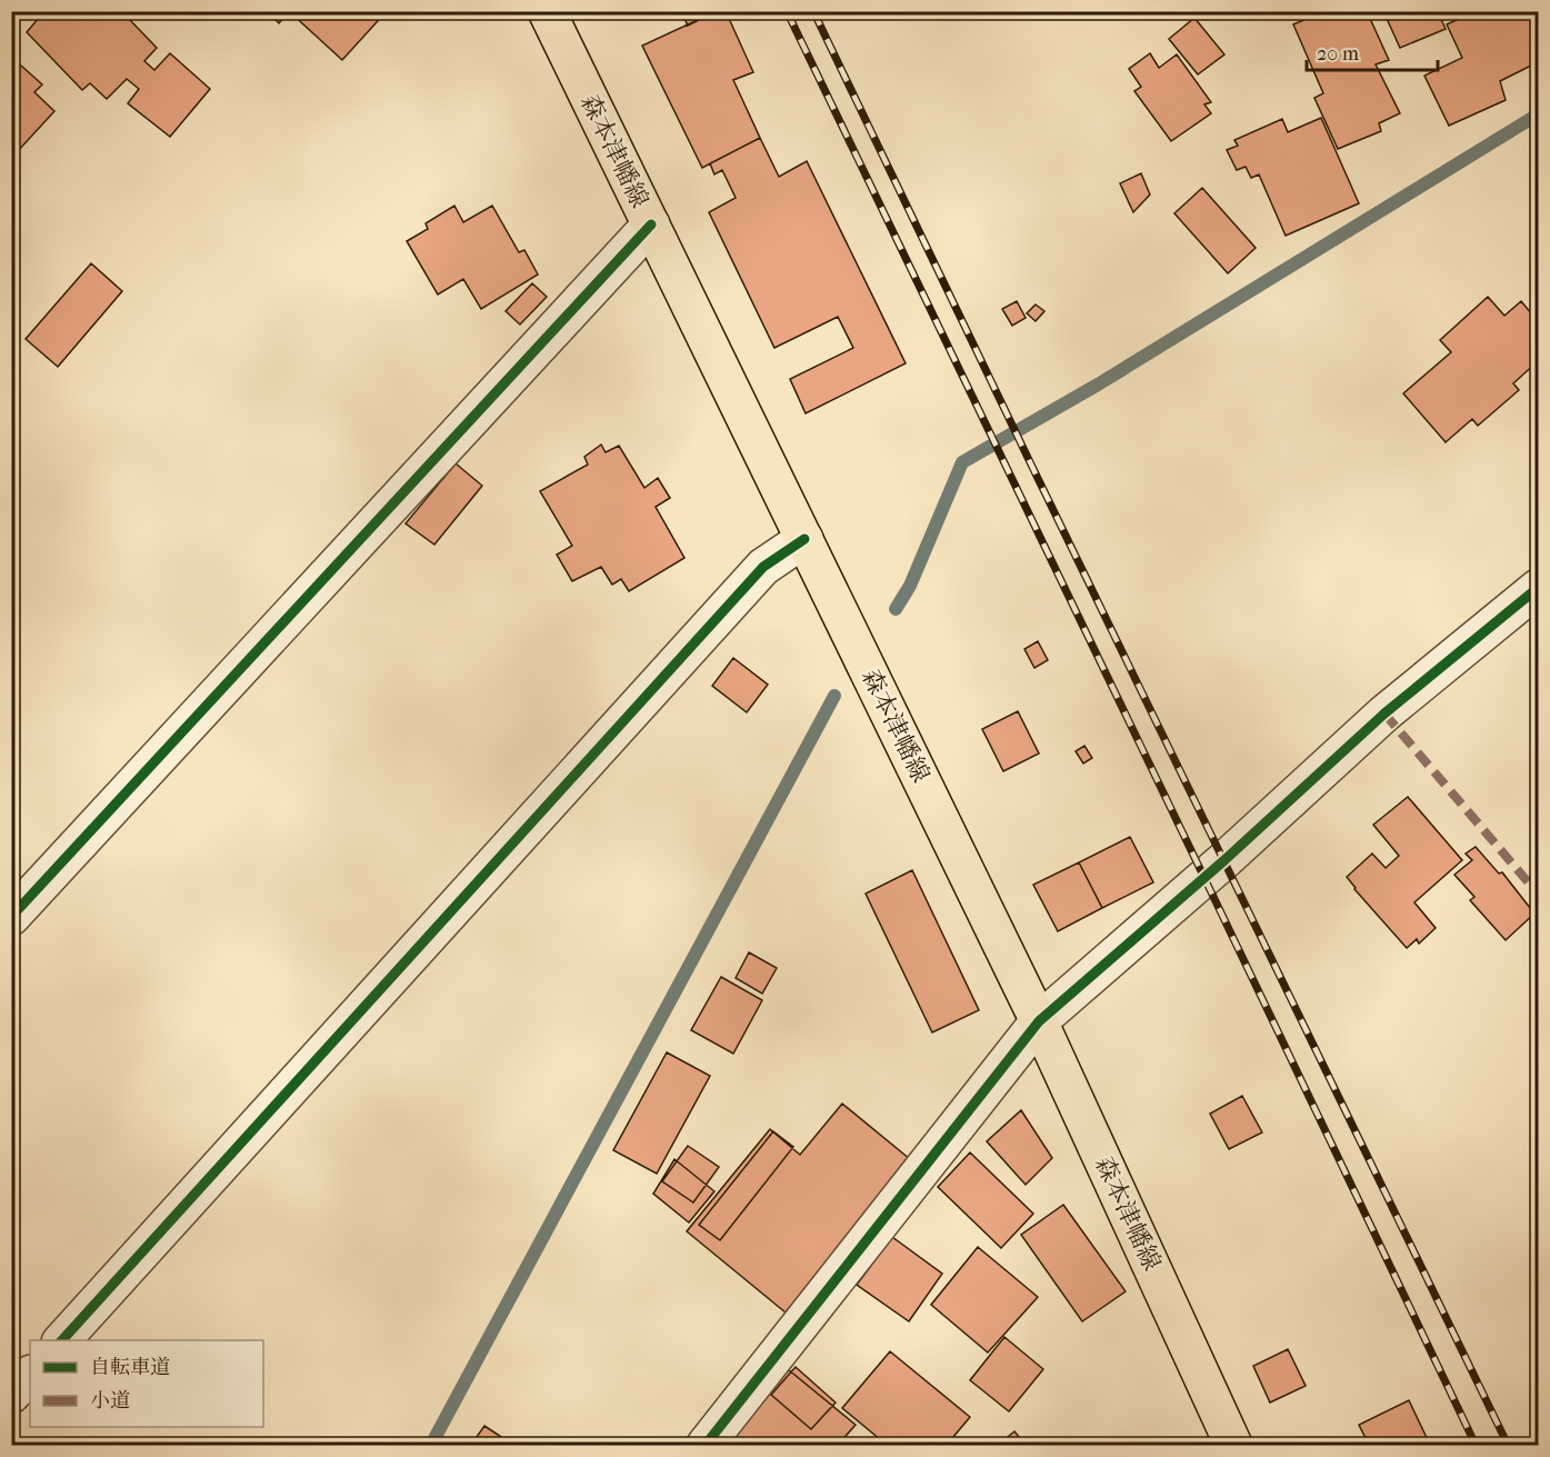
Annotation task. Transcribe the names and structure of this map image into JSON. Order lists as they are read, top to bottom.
{
  "streets": {
    "main road": ["森本津幡線"]
  },
  "legend": ["自転車道", "小道"],
  "scale_bar": "20 m"
}
